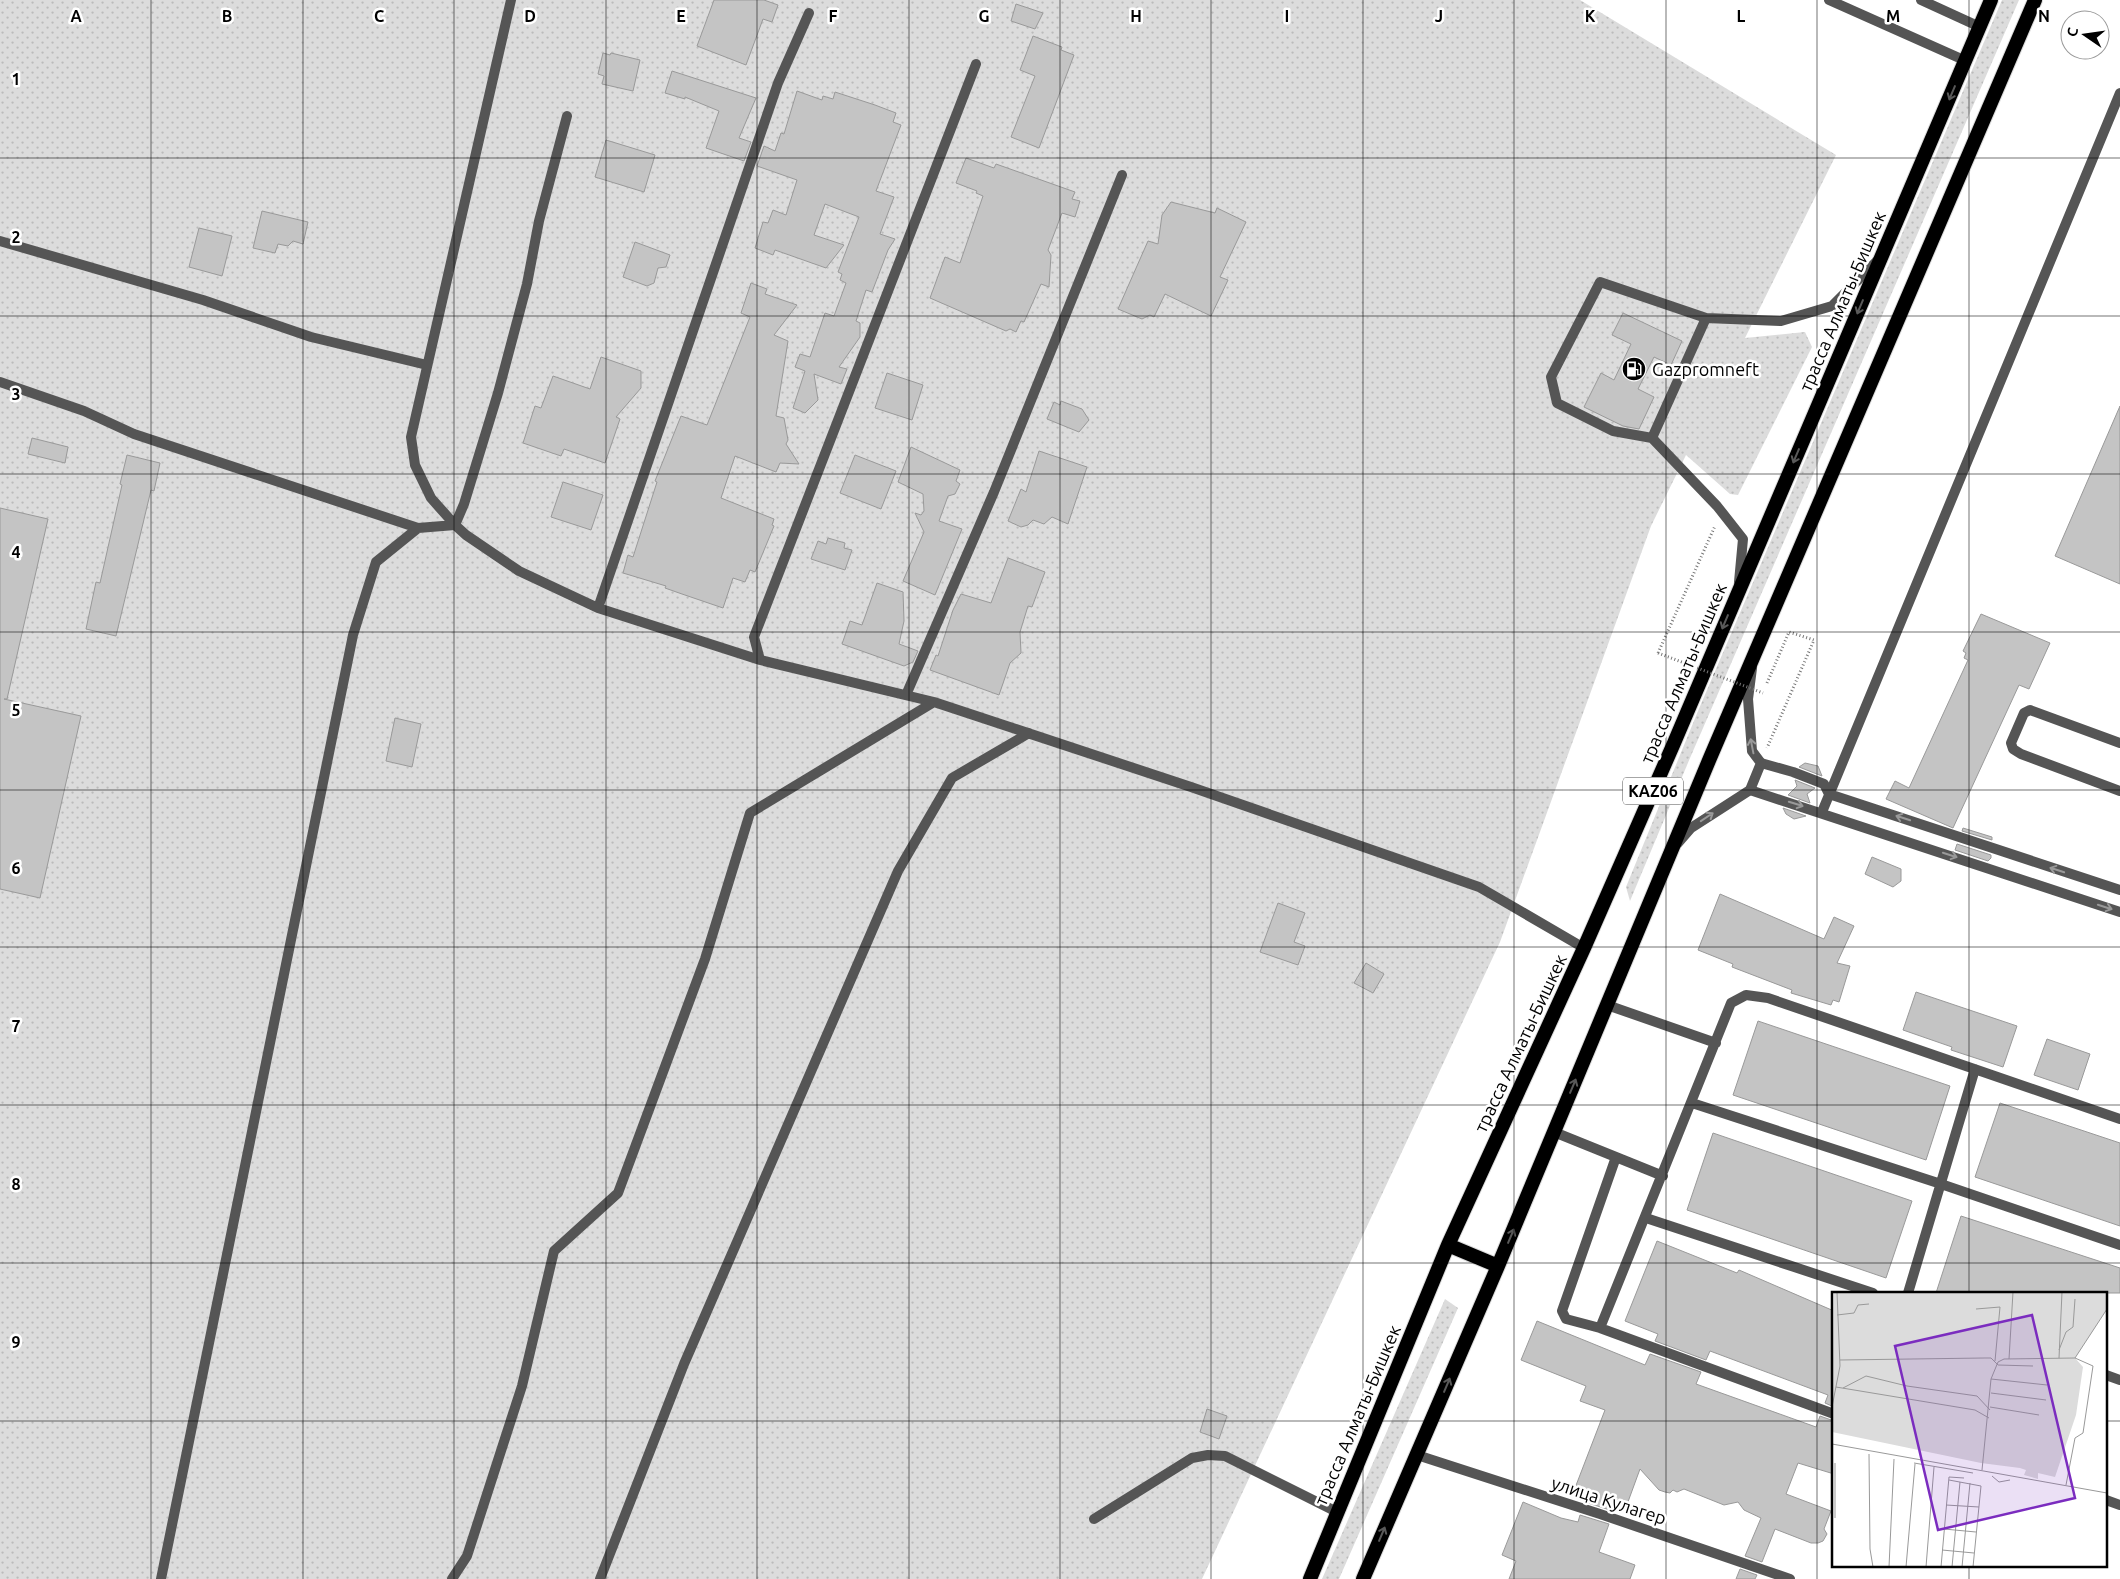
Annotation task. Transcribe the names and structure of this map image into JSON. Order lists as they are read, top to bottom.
{
  "streets": {
    "highway": ["трасса Алматы-Бишкек", "KАZ06"],
    "street": ["улица Кулагер"]
  },
  "crossings": [
    ["KАZ06", "улица Кулагер"]
  ],
  "places": {
    "fuel station": ["Gazpromneft"]
  },
  "north": "left",
  "grid": {
    "columns": [
      "A",
      "B",
      "C",
      "D",
      "E",
      "F",
      "G",
      "H",
      "I",
      "J",
      "K",
      "L",
      "M",
      "N"
    ],
    "rows": [
      "1",
      "2",
      "3",
      "4",
      "5",
      "6",
      "7",
      "8",
      "9"
    ]
  }
}
